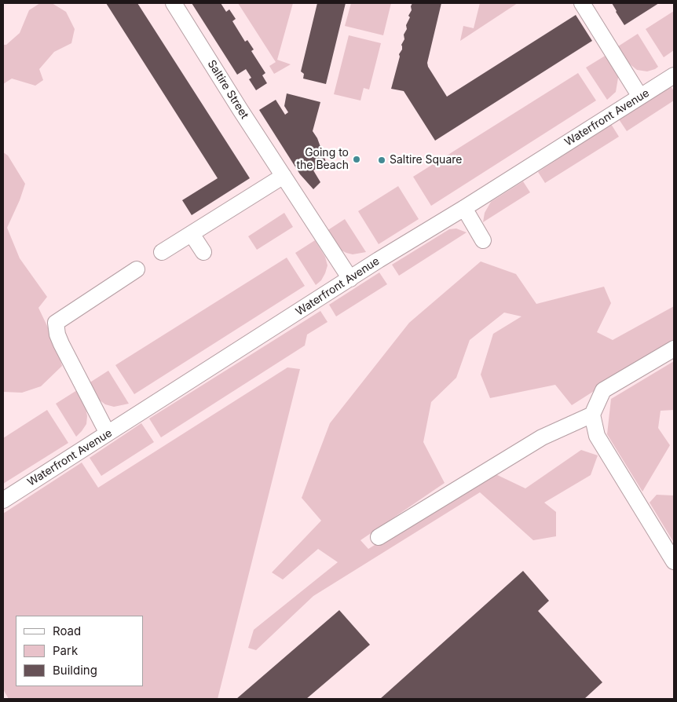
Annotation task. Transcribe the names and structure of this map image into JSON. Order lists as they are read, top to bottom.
{
  "streets": {
    "street": ["Saltire Street", "Waterfront Avenue"]
  },
  "crossings": [
    ["Saltire Street", "Waterfront Avenue"]
  ],
  "places": ["Going to the Beach", "Saltire Square"],
  "legend": ["Road", "Park", "Building"]
}
